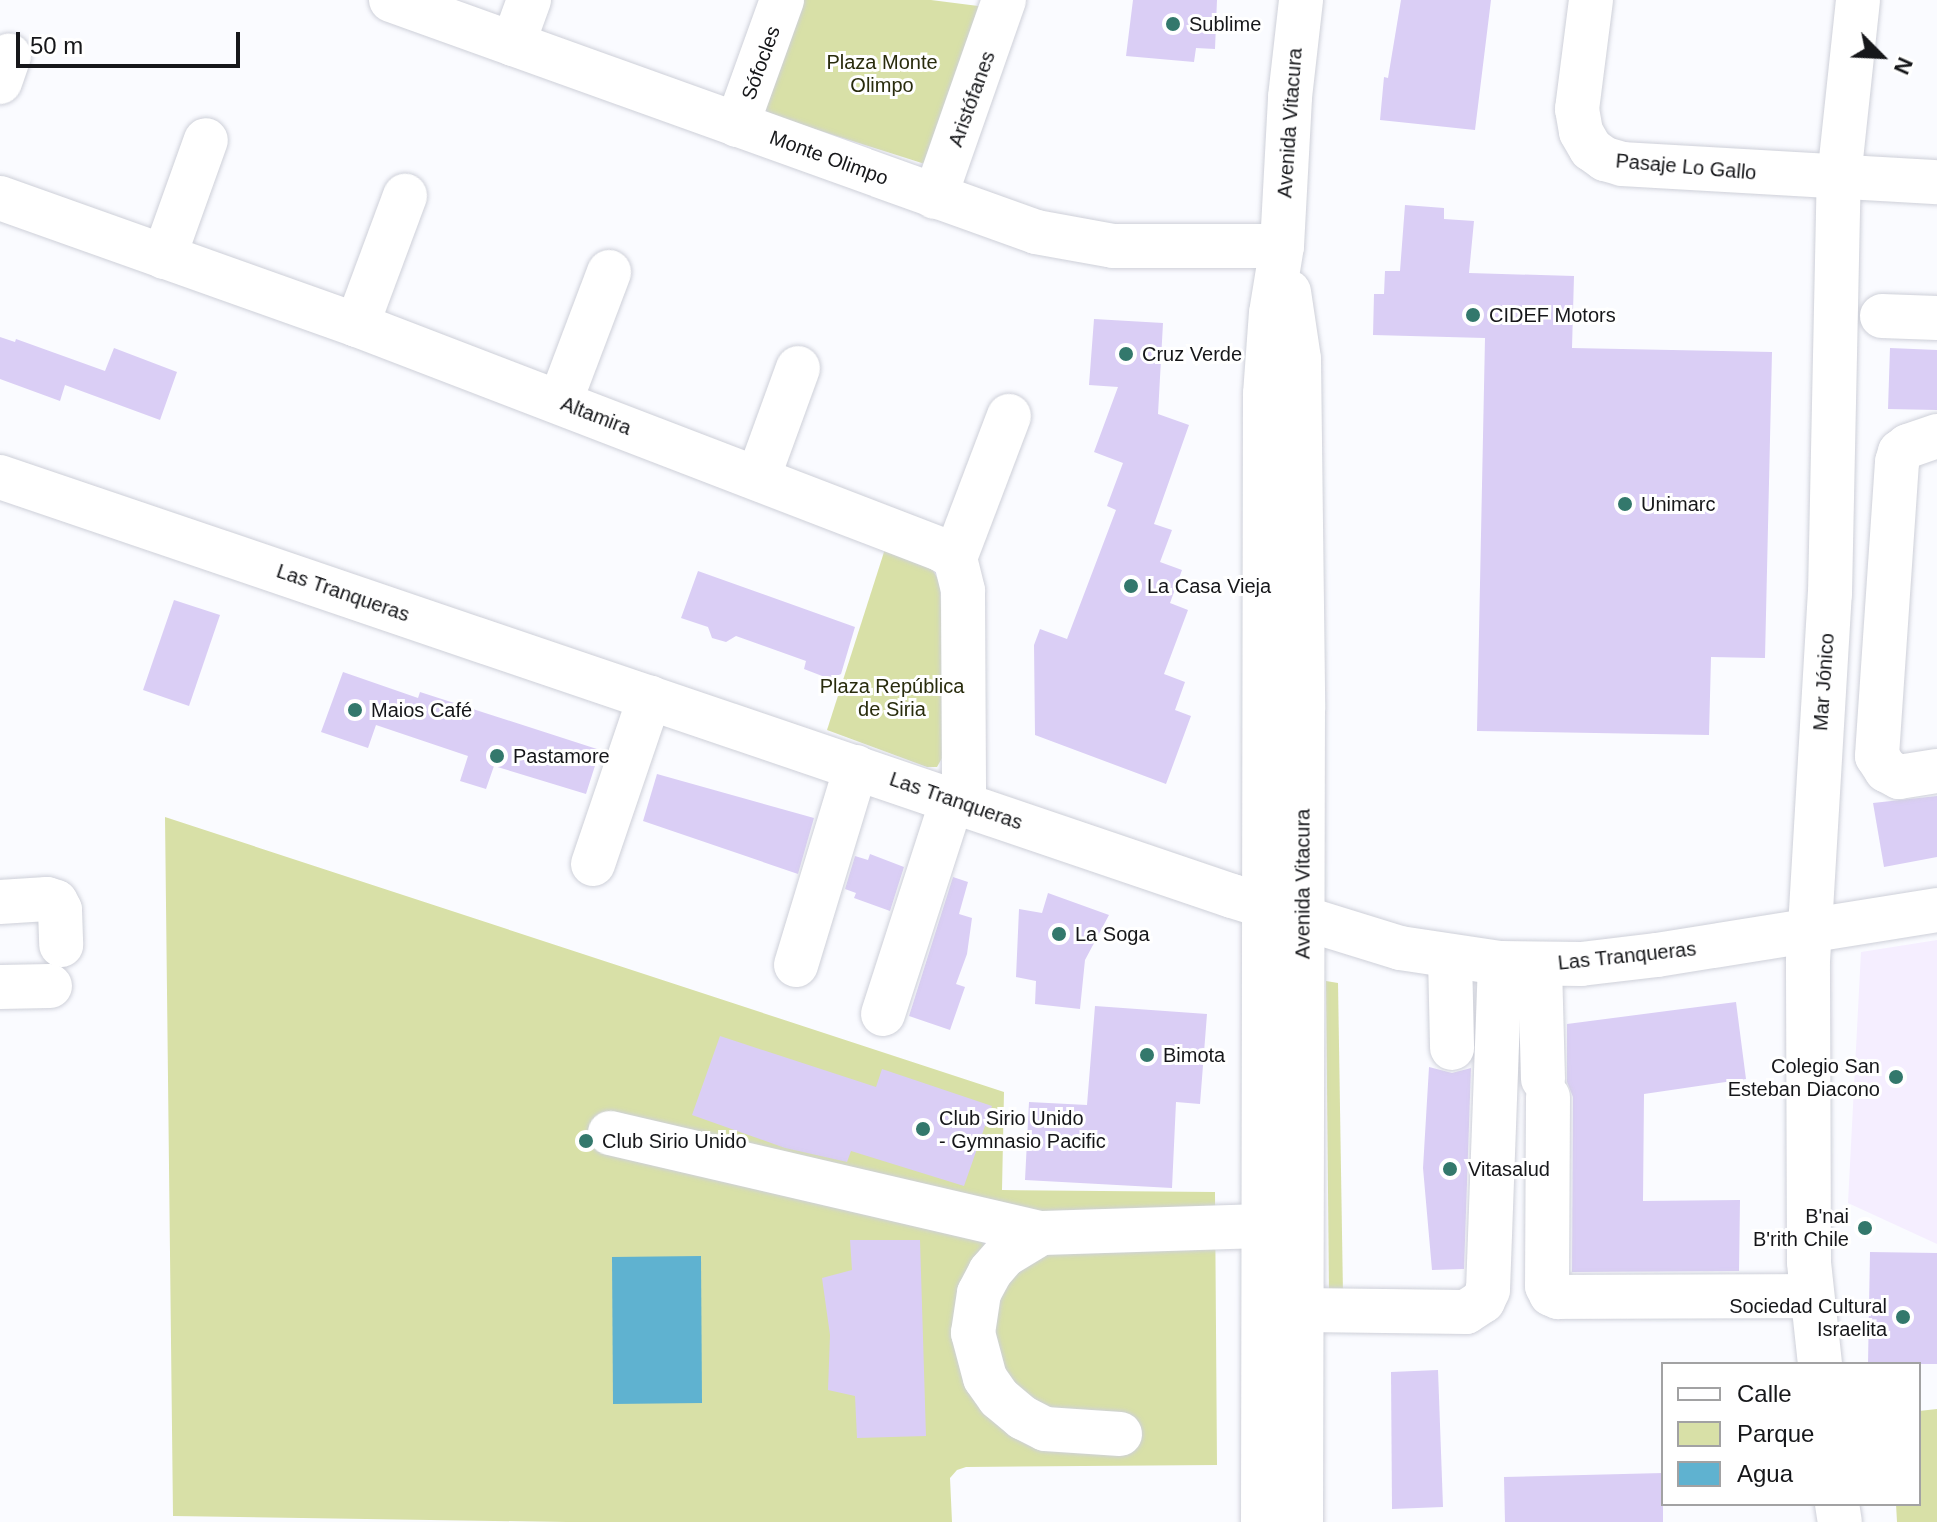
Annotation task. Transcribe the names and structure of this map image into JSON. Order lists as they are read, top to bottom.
{
  "streets": {
    "street": [
      "Sófocles",
      "Aristófanes",
      "Avenida Vitacura",
      "Monte Olimpo",
      "Pasaje Lo Gallo",
      "Altamira",
      "Las Tranqueras",
      "Mar Jónico"
    ]
  },
  "crossings": [
    ["Sófocles", "Monte Olimpo"],
    ["Aristófanes", "Monte Olimpo"],
    ["Avenida Vitacura", "Monte Olimpo"],
    ["Avenida Vitacura", "Las Tranqueras"],
    ["Pasaje Lo Gallo", "Mar Jónico"],
    ["Las Tranqueras", "Mar Jónico"]
  ],
  "parks": ["Plaza Monte Olimpo", "Plaza República de Siria"],
  "places": [
    "Sublime",
    "CIDEF Motors",
    "Cruz Verde",
    "Unimarc",
    "La Casa Vieja",
    "Maios Café",
    "Pastamore",
    "La Soga",
    "Bimota",
    "Colegio San Esteban Diacono",
    "Club Sirio Unido - Gymnasio Pacific",
    "Club Sirio Unido",
    "Vitasalud",
    "B'nai B'rith Chile",
    "Sociedad Cultural Israelita"
  ],
  "legend": ["Calle", "Parque", "Agua"],
  "scale_bar": "50 m",
  "north": "bottom right"
}
